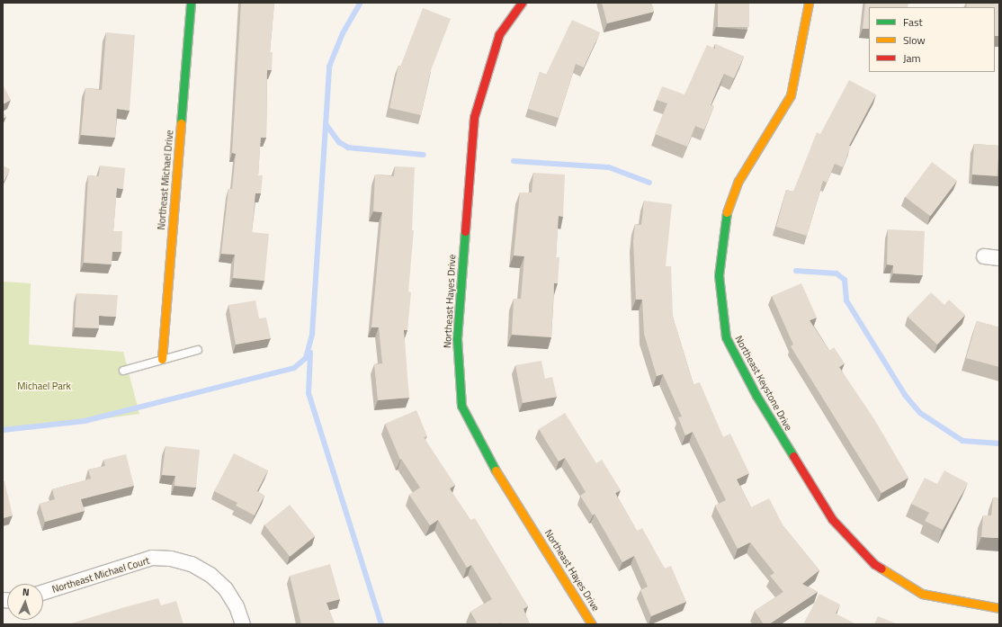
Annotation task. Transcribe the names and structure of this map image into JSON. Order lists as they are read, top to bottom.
{
  "streets": {
    "street": [
      "Northeast Michael Drive",
      "Northeast Hayes Drive",
      "Northeast Keystone Drive",
      "Northeast Michael Court"
    ]
  },
  "parks": ["Michael Park"],
  "legend": ["Fast", "Slow", "Jam"],
  "north": "top"
}
